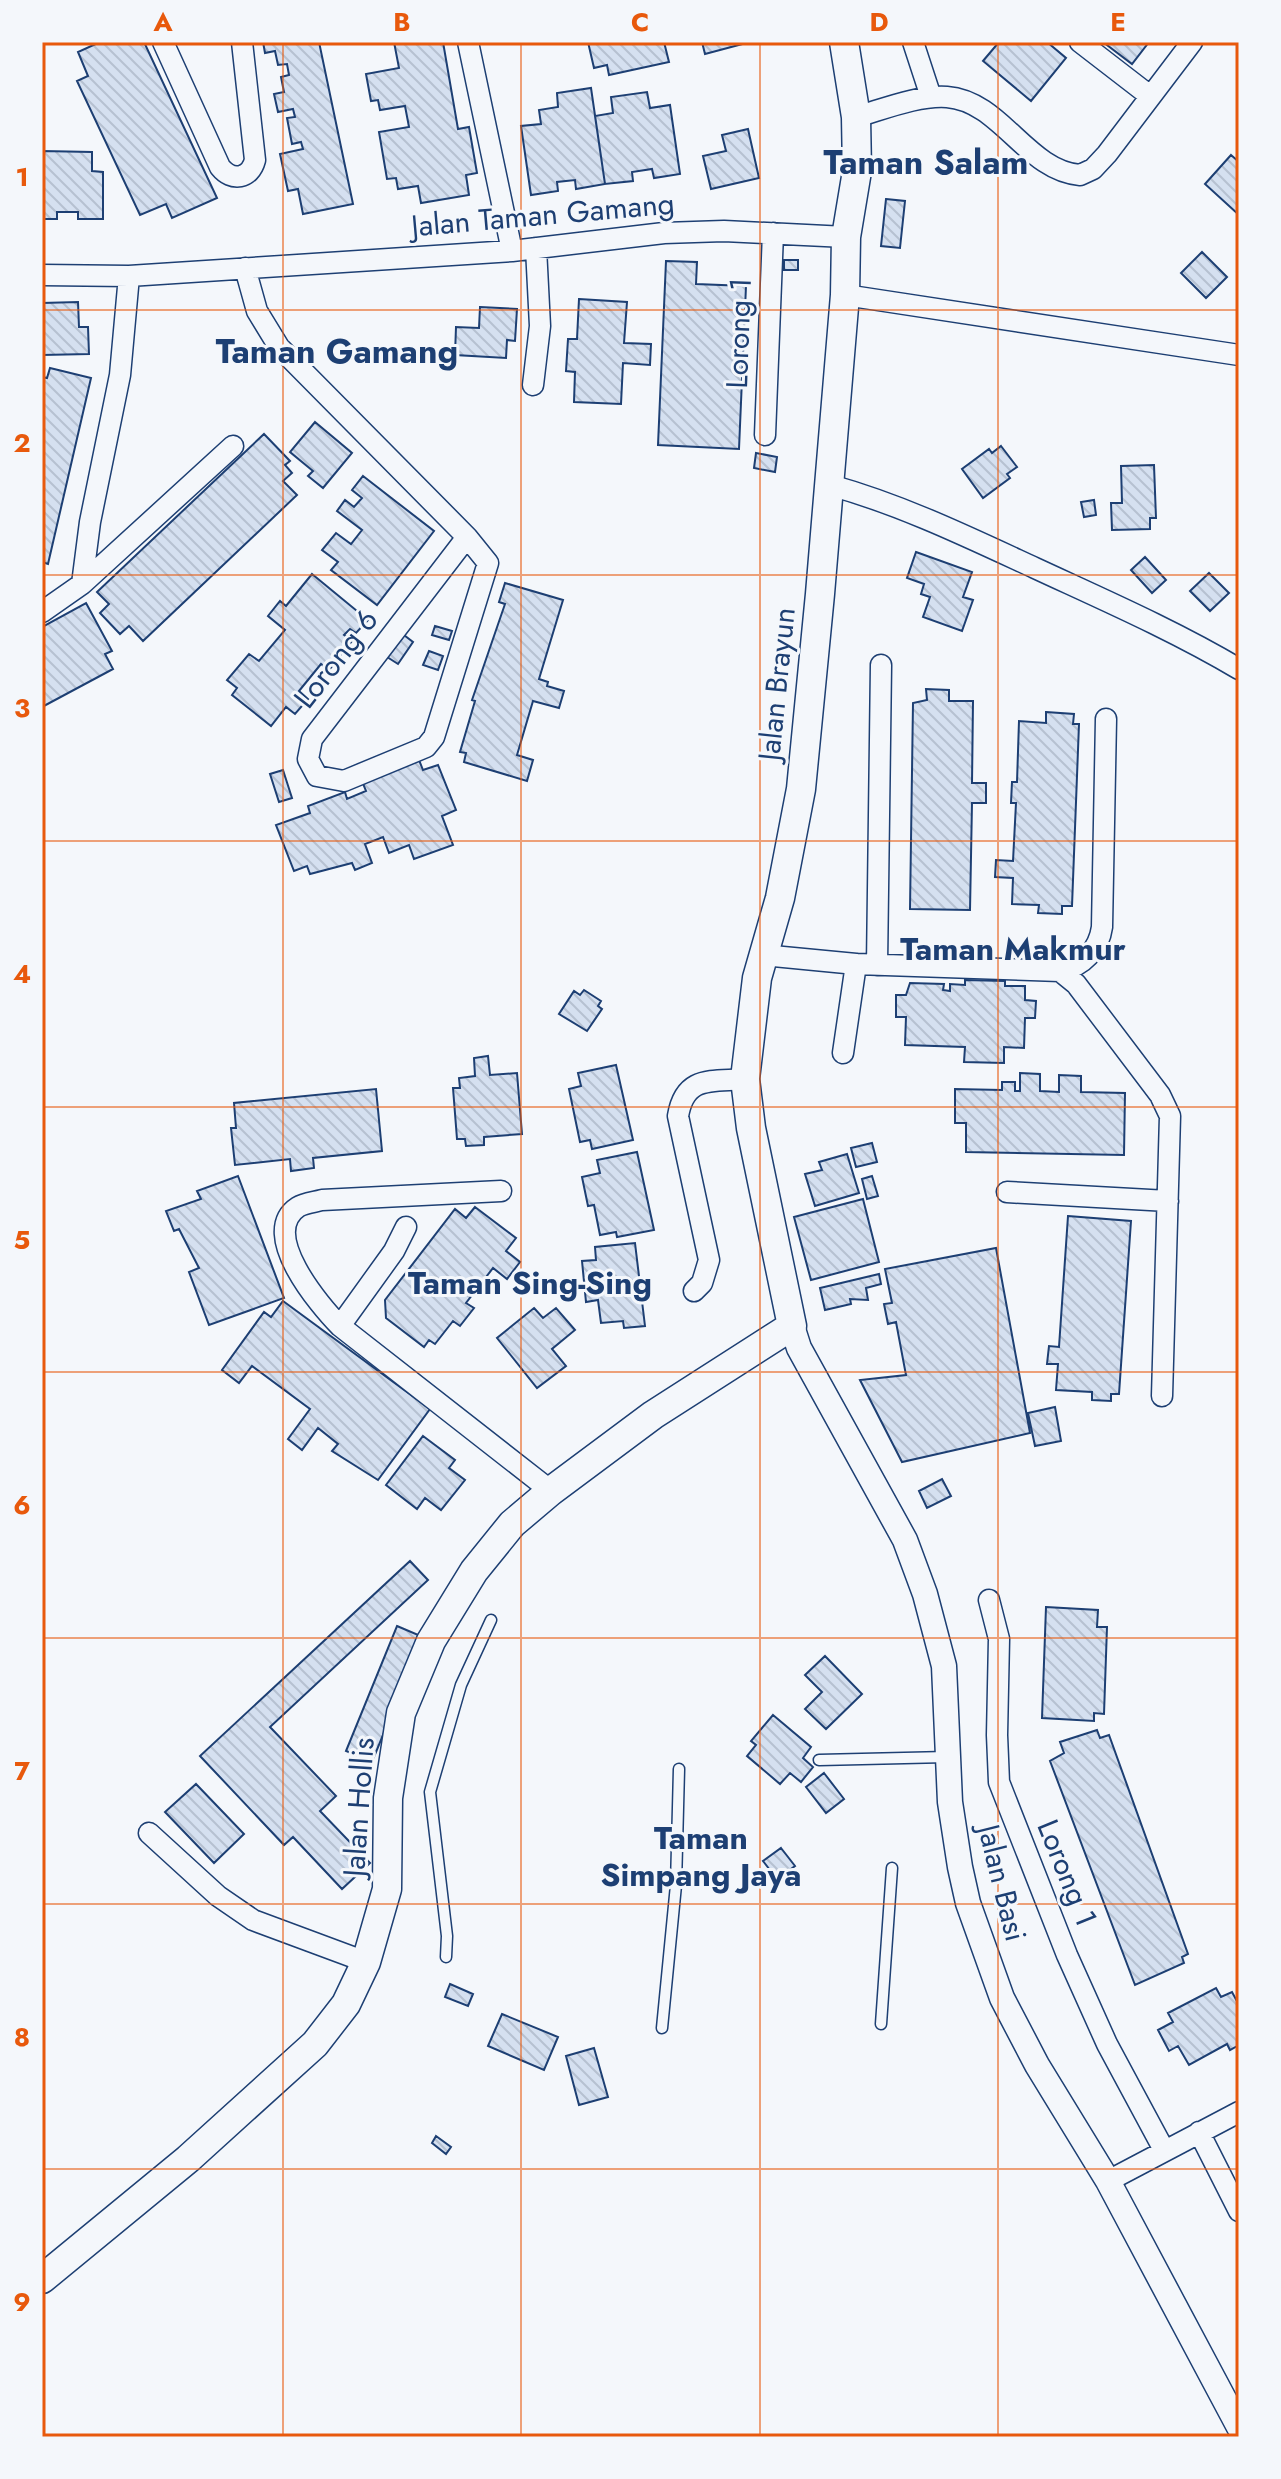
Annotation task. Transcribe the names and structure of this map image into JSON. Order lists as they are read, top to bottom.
{
  "streets": {
    "main road": ["Jalan Brayun", "Jalan Hollis"],
    "street": [
      "Jalan Taman Gamang",
      "Lorong 1",
      "Lorong 6",
      "Jalan Basi"
    ]
  },
  "crossings": [
    ["Jalan Taman Gamang", "Lorong 1"],
    ["Jalan Taman Gamang", "Lorong 6"],
    ["Jalan Taman Gamang", "Jalan Brayun"],
    ["Jalan Brayun", "Jalan Hollis"],
    ["Jalan Brayun", "Jalan Basi"],
    ["Jalan Hollis", "Jalan Basi"]
  ],
  "districts": [
    "Taman Salam",
    "Taman Gamang",
    "Taman Makmur",
    "Taman Sing-Sing",
    "Taman Simpang Jaya"
  ],
  "grid": {
    "columns": [
      "A",
      "B",
      "C",
      "D",
      "E"
    ],
    "rows": [
      "1",
      "2",
      "3",
      "4",
      "5",
      "6",
      "7",
      "8",
      "9"
    ]
  }
}
